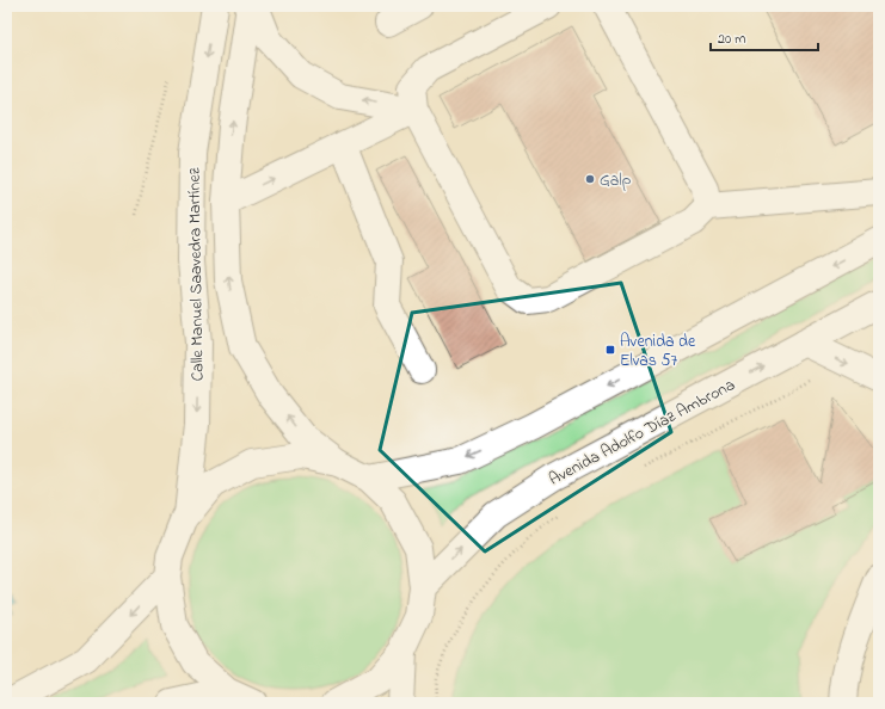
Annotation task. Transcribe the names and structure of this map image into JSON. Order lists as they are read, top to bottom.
{
  "streets": {
    "main road": ["Calle Manuel Saavedra Martínez", "Avenida Adolfo Díaz Ambrona"]
  },
  "places": {
    "other": ["Galp"],
    "transit": ["Avenida de Elvas 57"]
  },
  "scale_bar": "20 m"
}
